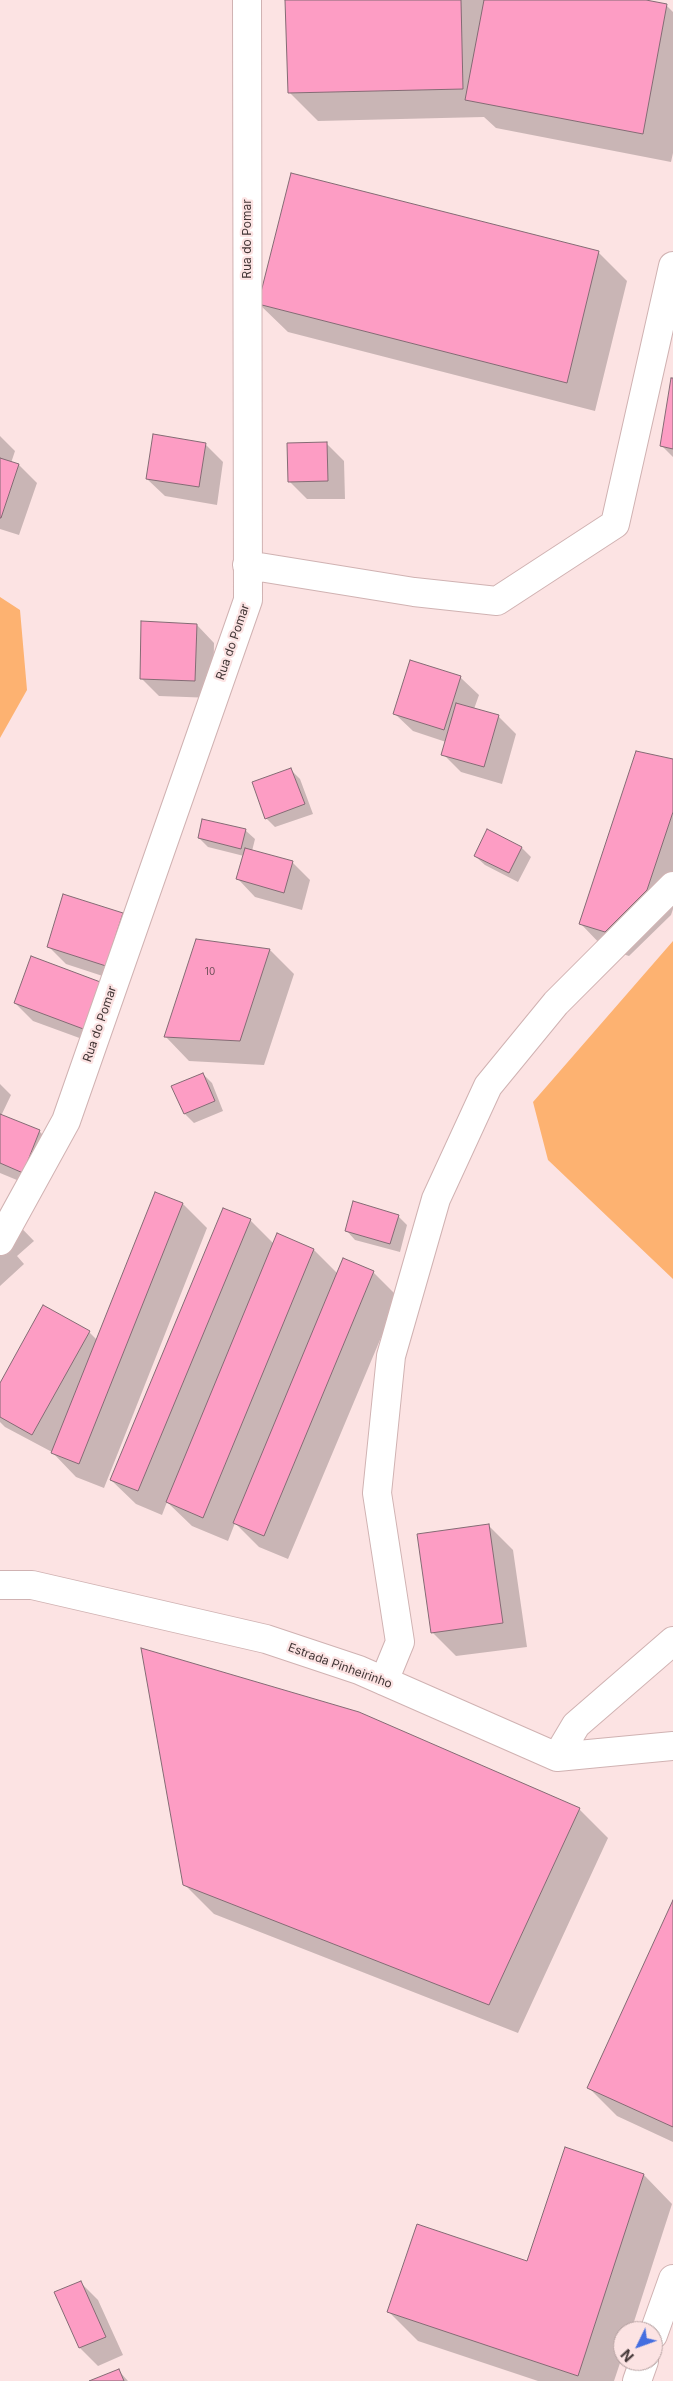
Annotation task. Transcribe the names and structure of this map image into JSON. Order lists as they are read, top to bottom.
{
  "streets": {
    "street": ["Rua do Pomar", "Estrada Pinheirinho"]
  },
  "house_numbers": ["10"],
  "north": "bottom left"
}
